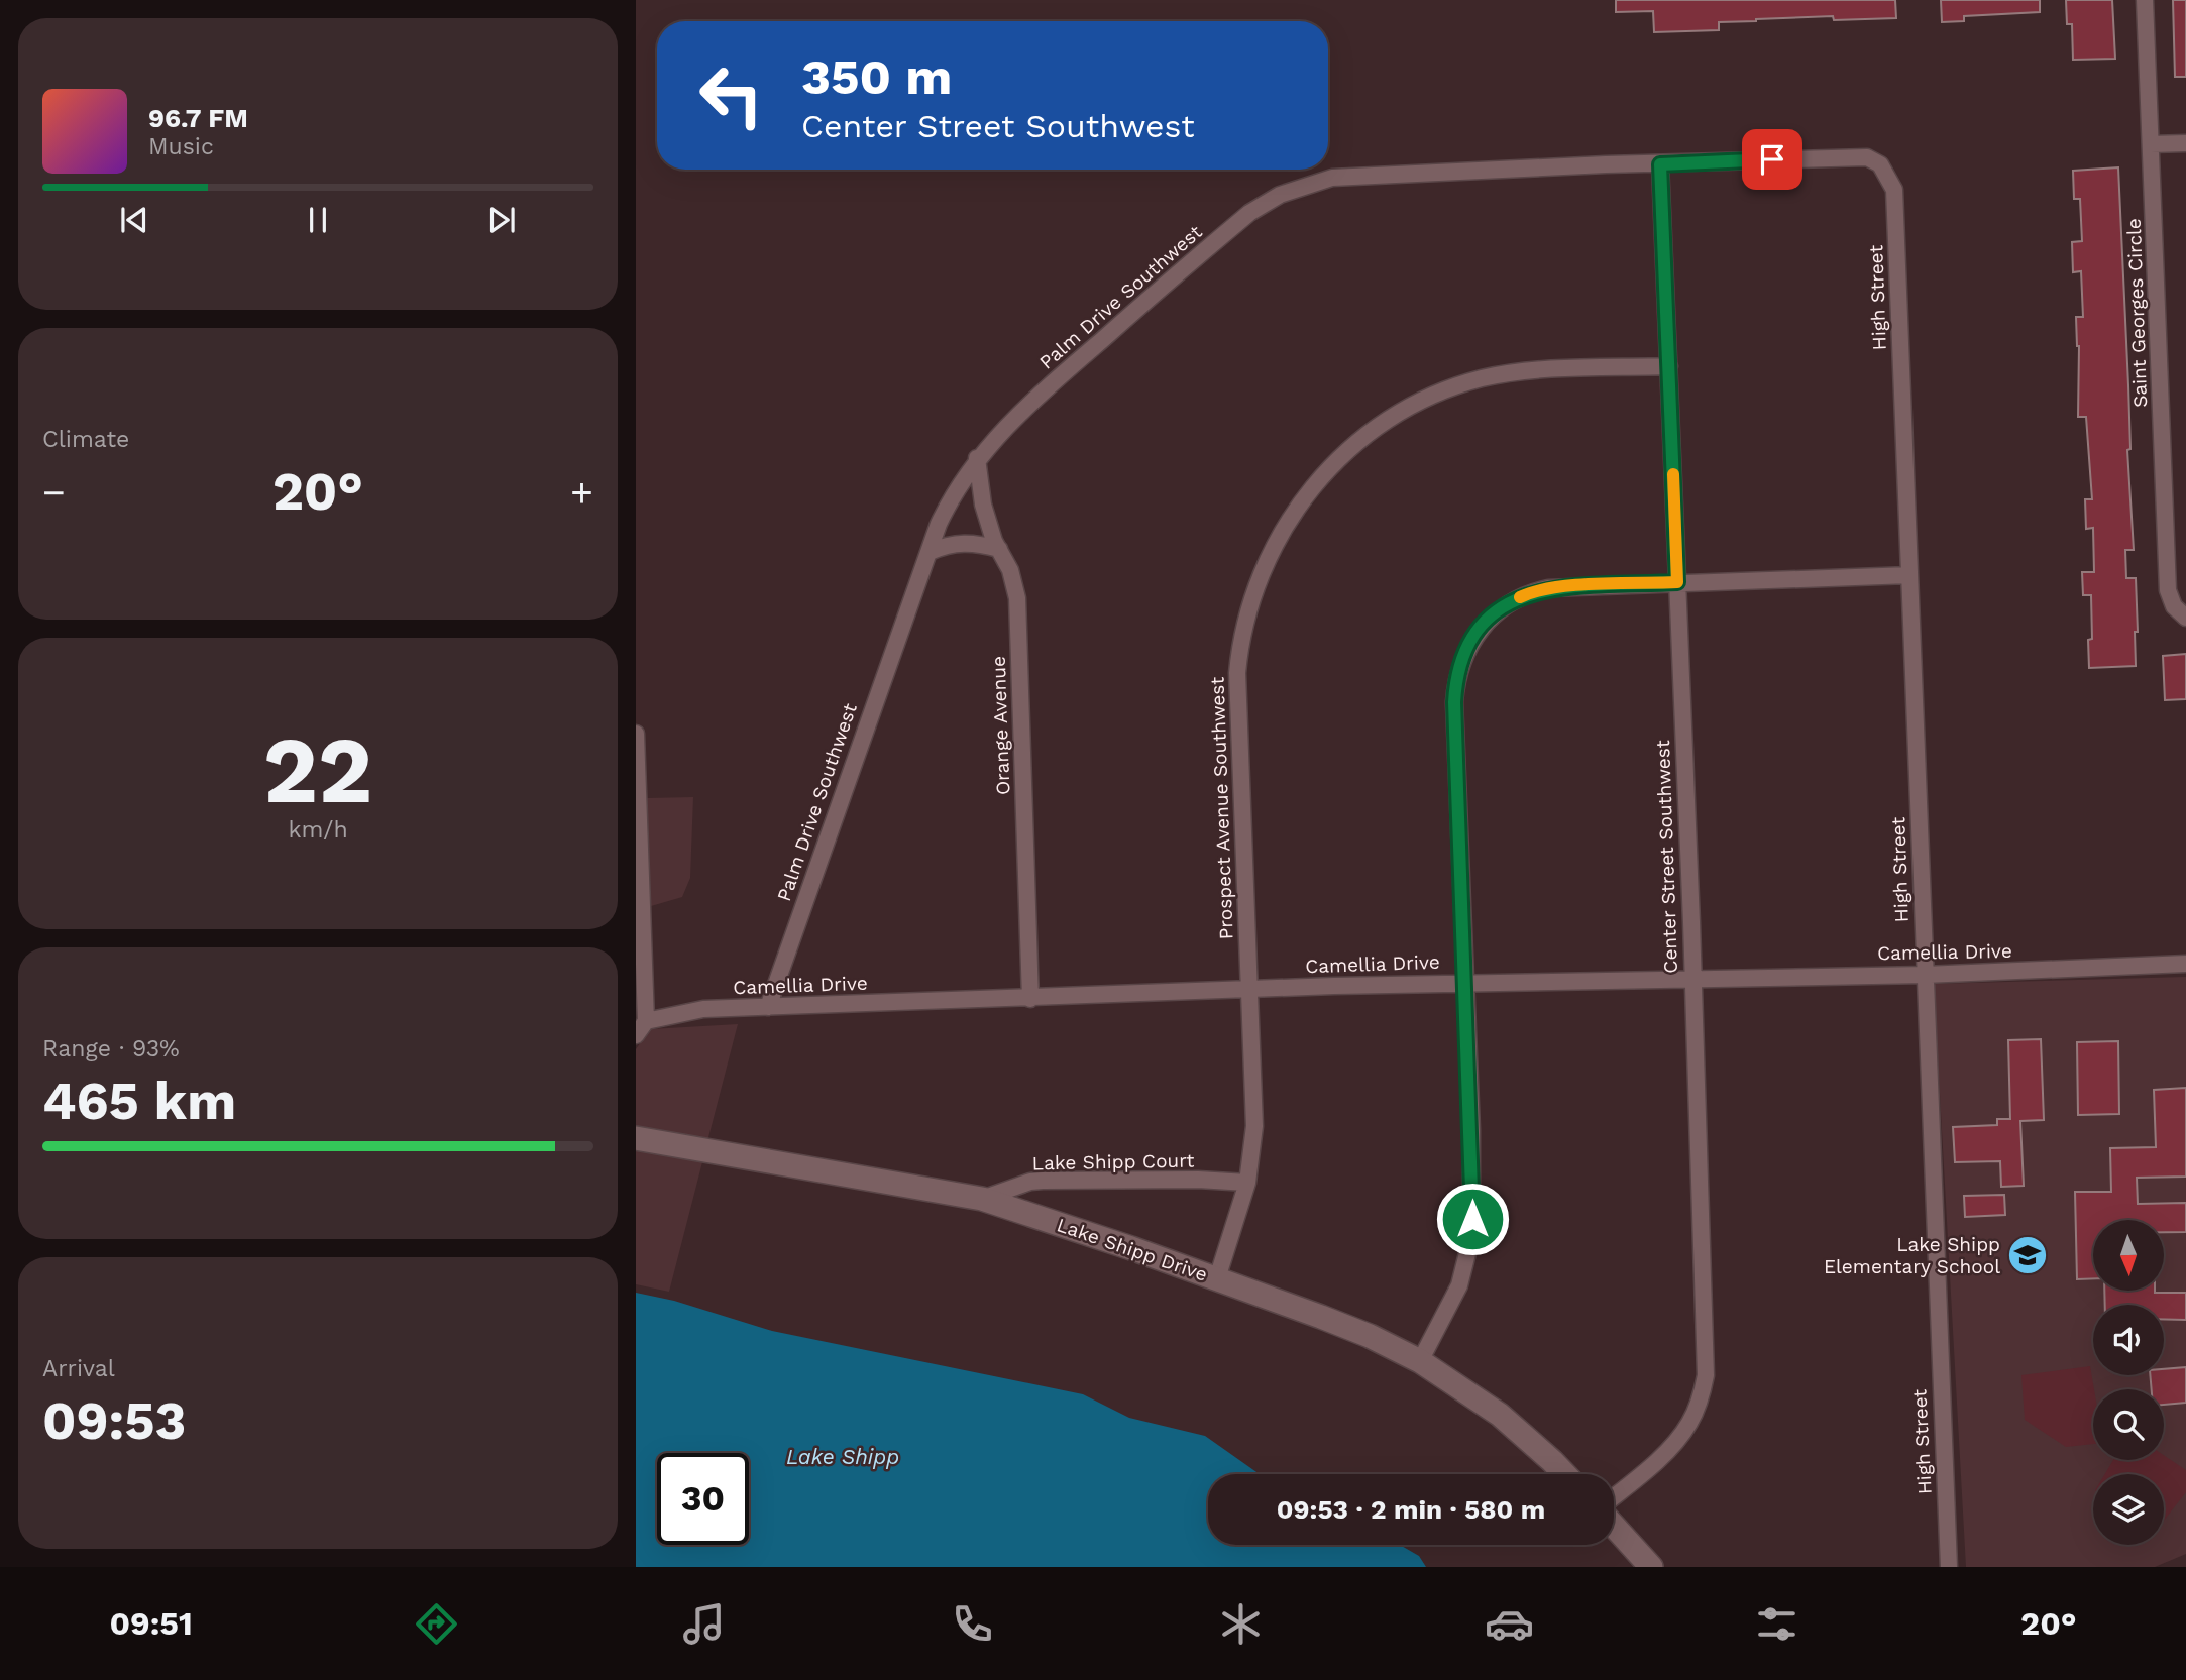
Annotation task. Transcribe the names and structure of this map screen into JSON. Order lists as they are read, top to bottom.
{
  "streets": {
    "street": [
      "Palm Drive Southwest",
      "High Street",
      "Saint Georges Circle",
      "Orange Avenue",
      "Prospect Avenue Southwest",
      "Center Street Southwest",
      "Camellia Drive",
      "Lake Shipp Court",
      "Lake Shipp Drive"
    ]
  },
  "crossings": [
    ["Palm Drive Southwest", "High Street"],
    ["Palm Drive Southwest", "Orange Avenue"],
    ["Palm Drive Southwest", "Center Street Southwest"],
    ["Palm Drive Southwest", "Camellia Drive"],
    ["High Street", "Camellia Drive"],
    ["Orange Avenue", "Camellia Drive"],
    ["Prospect Avenue Southwest", "Center Street Southwest"],
    ["Prospect Avenue Southwest", "Camellia Drive"],
    ["Prospect Avenue Southwest", "Lake Shipp Court"],
    ["Prospect Avenue Southwest", "Lake Shipp Drive"],
    ["Center Street Southwest", "Camellia Drive"],
    ["Lake Shipp Court", "Lake Shipp Drive"]
  ],
  "water": ["Lake Shipp"],
  "places": {
    "school or university": ["Lake Shipp Elementary School"]
  },
  "north": "bottom",
  "page": {
    "turn": ["350 m", "Center Street Southwest"],
    "song": ["96.7 FM", "Music"],
    "tile": [
      "Climate",
      ["22", "km/h"],
      ["Range · 93%", "465 km"],
      ["Arrival", "09:53"]
    ],
    "heat": ["−", "20°", "+"],
    "limit": "30",
    "trip": "09:53 · 2 min · 580 m",
    "tabs": ["09:51", "20°"]
  }
}
